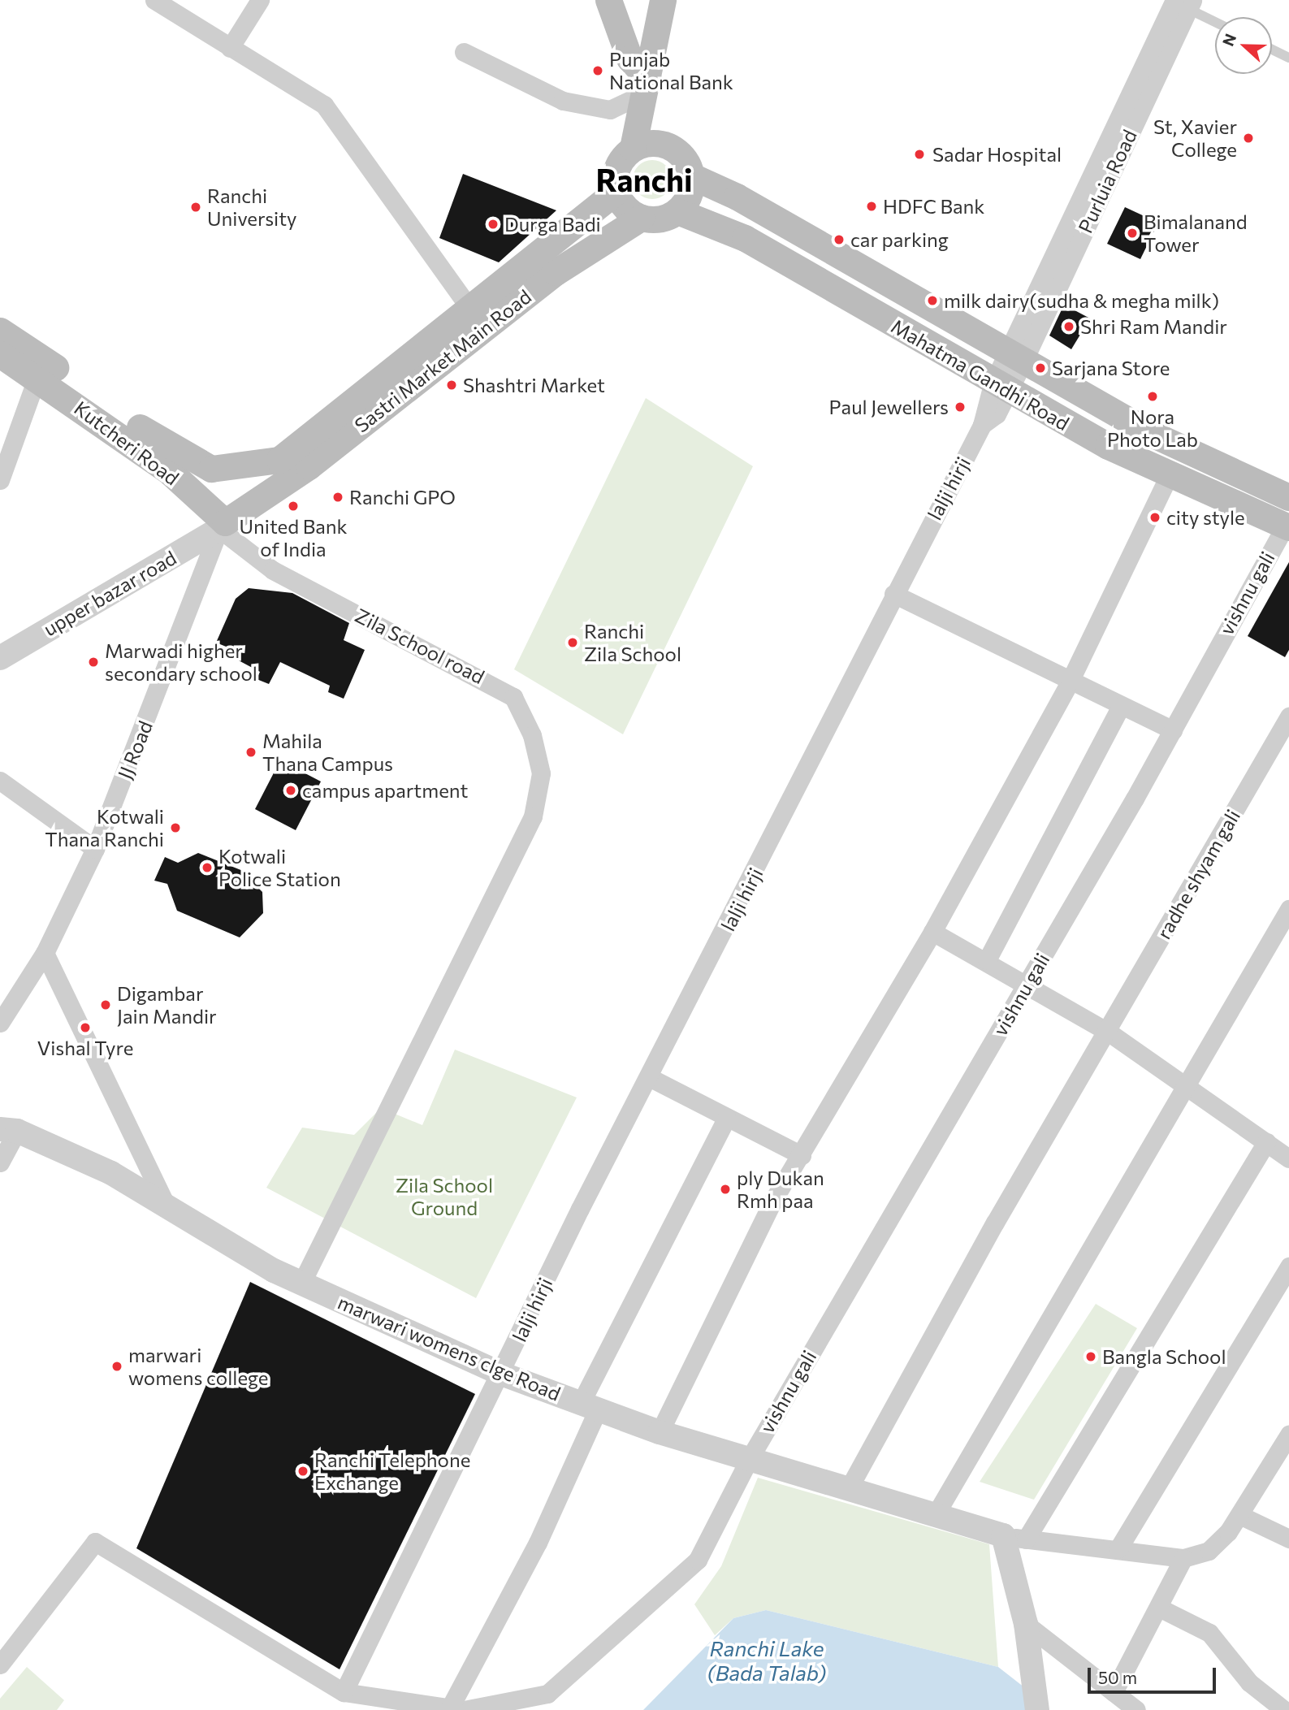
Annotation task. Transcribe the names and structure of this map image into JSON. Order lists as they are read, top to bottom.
{
  "streets": {
    "main road": ["Sastri Market Main Road", "Mahatma Gandhi Road", "Kutcheri Road"],
    "street": [
      "Purluia Road",
      "lalji hirji",
      "upper bazar road",
      "vishnu gali",
      "Zila School road",
      "JJ Road",
      "radhe shyam gali",
      "marwari womens clge Road"
    ]
  },
  "crossings": [
    ["Purluia Road", "Mahatma Gandhi Road"],
    ["Purluia Road", "lalji hirji"],
    ["Sastri Market Main Road", "Mahatma Gandhi Road"],
    ["Sastri Market Main Road", "Kutcheri Road"],
    ["Sastri Market Main Road", "upper bazar road"],
    ["Sastri Market Main Road", "Zila School road"],
    ["Sastri Market Main Road", "JJ Road"],
    ["Mahatma Gandhi Road", "lalji hirji"],
    ["Mahatma Gandhi Road", "vishnu gali"],
    ["Kutcheri Road", "upper bazar road"],
    ["Kutcheri Road", "Zila School road"],
    ["Kutcheri Road", "JJ Road"],
    ["lalji hirji", "vishnu gali"],
    ["lalji hirji", "marwari womens clge Road"],
    ["upper bazar road", "Zila School road"],
    ["upper bazar road", "JJ Road"],
    ["vishnu gali", "marwari womens clge Road"],
    ["Zila School road", "JJ Road"],
    ["Zila School road", "marwari womens clge Road"],
    ["radhe shyam gali", "marwari womens clge Road"]
  ],
  "districts": ["Ranchi"],
  "water": ["Ranchi Lake (Bada Talab)"],
  "parks": ["Zila School Ground"],
  "places": [
    "Punjab National Bank",
    "St, Xavier College",
    "Sadar Hospital",
    "HDFC Bank",
    "Ranchi University",
    "Durga Badi",
    "Bimalanand Tower",
    "car parking",
    "milk dairy(sudha & megha milk)",
    "Shri Ram Mandir",
    "Sarjana Store",
    "Shashtri Market",
    "Nora Photo Lab",
    "Paul Jewellers",
    "Ranchi GPO",
    "United Bank of India",
    "city style",
    "Ranchi Zila School",
    "Marwadi higher secondary school",
    "Mahila Thana Campus",
    "campus apartment",
    "Kotwali Thana Ranchi",
    "Kotwali Police Station",
    "Digambar Jain Mandir",
    "Vishal Tyre",
    "ply Dukan Rmh paa",
    "Bangla School",
    "marwari womens college",
    "Ranchi Telephone Exchange"
  ],
  "scale_bar": "50 m",
  "north": "left"
}
